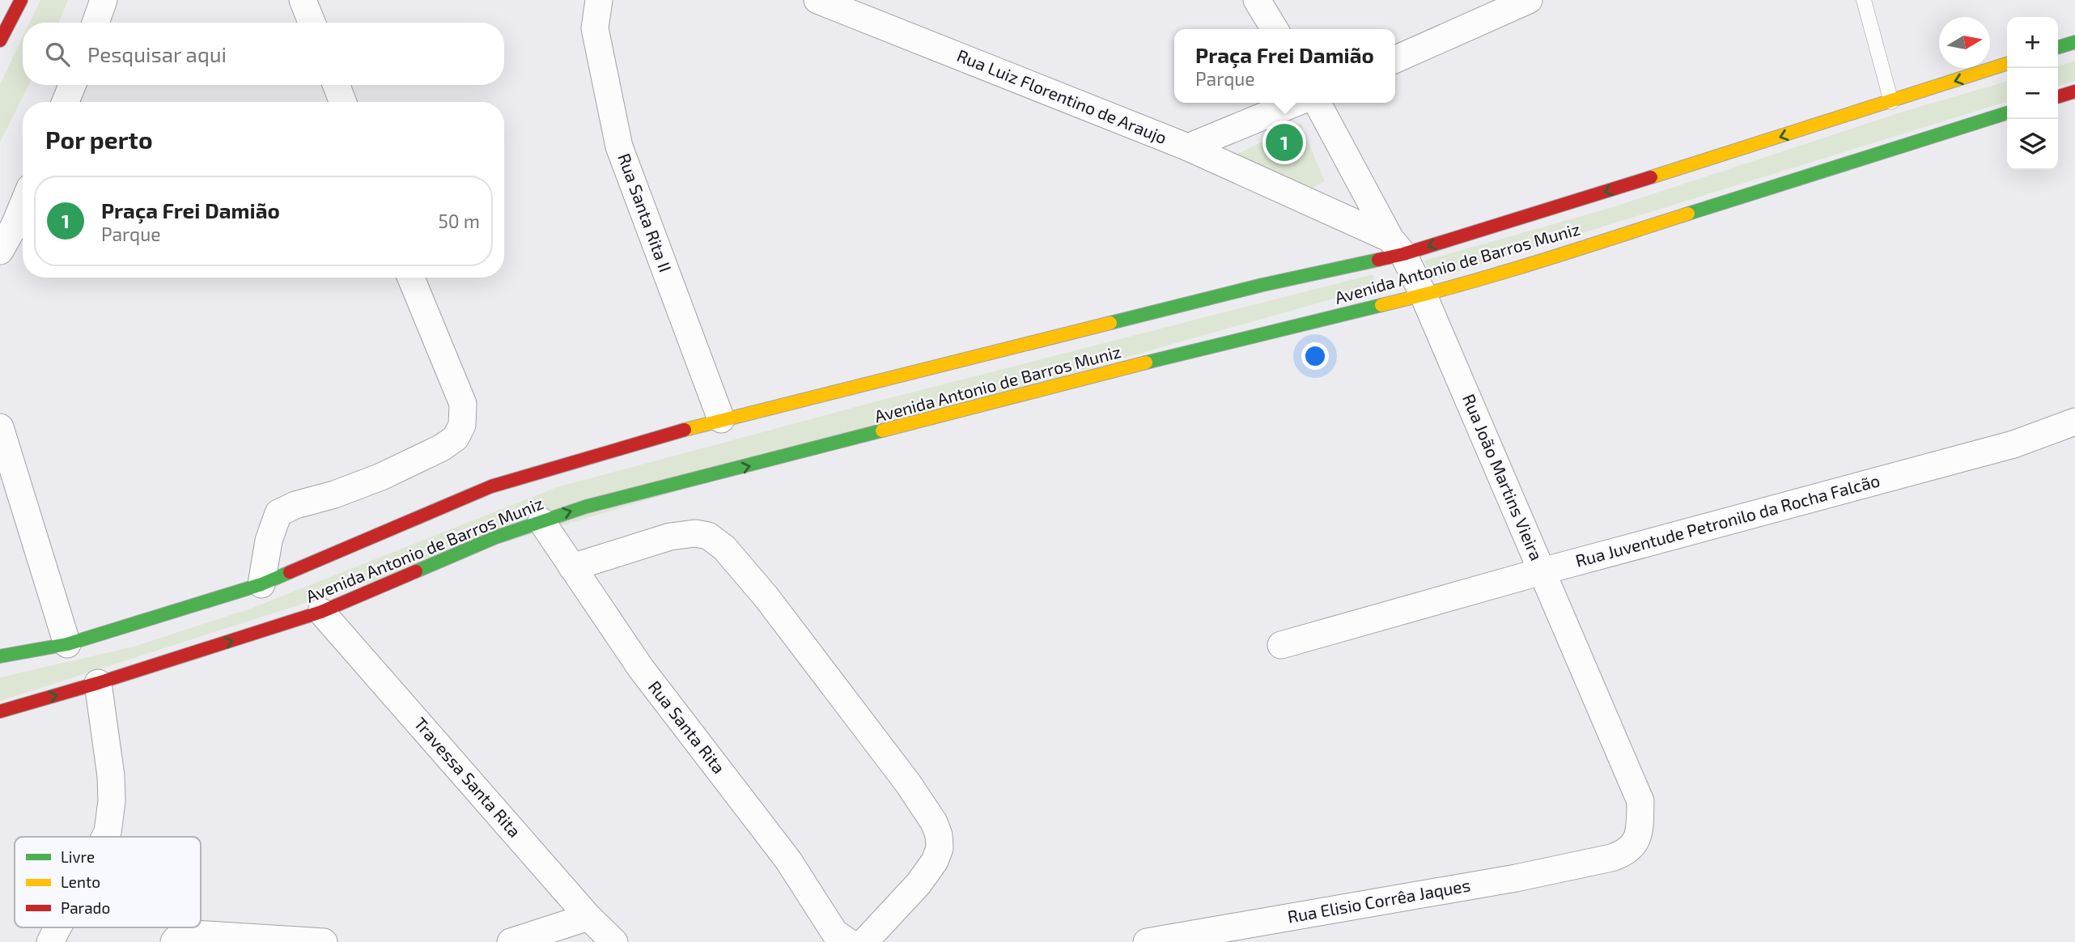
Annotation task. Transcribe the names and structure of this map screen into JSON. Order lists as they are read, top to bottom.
{
  "streets": {
    "main road": ["Avenida Antonio de Barros Muniz"],
    "street": [
      "Rua Luiz Florentino de Araujo",
      "Rua Santa Rita II",
      "Rua João Martins Vieira",
      "Rua Juventude Petronilo da Rocha Falcão",
      "Rua Santa Rita",
      "Travessa Santa Rita",
      "Rua Elisio Corrêa Jaques"
    ]
  },
  "crossings": [
    ["Rua Santa Rita II", "Avenida Antonio de Barros Muniz"],
    ["Avenida Antonio de Barros Muniz", "Rua João Martins Vieira"],
    ["Avenida Antonio de Barros Muniz", "Rua Santa Rita"],
    ["Avenida Antonio de Barros Muniz", "Travessa Santa Rita"],
    ["Rua João Martins Vieira", "Rua Juventude Petronilo da Rocha Falcão"],
    ["Rua João Martins Vieira", "Rua Elisio Corrêa Jaques"]
  ],
  "legend": ["Livre", "Lento", "Parado"],
  "north": "right",
  "page": {
    "map_buttons": ["+", "−"],
    "search": "Pesquisar aqui",
    "popup": ["Praça Frei Damião", "Parque"],
    "heading": "Por perto",
    "pins": "1",
    "list": [
      {
        "mark": "1",
        "name": "Praça Frei Damião",
        "note": "Parque",
        "value": "50 m"
      }
    ]
  }
}
